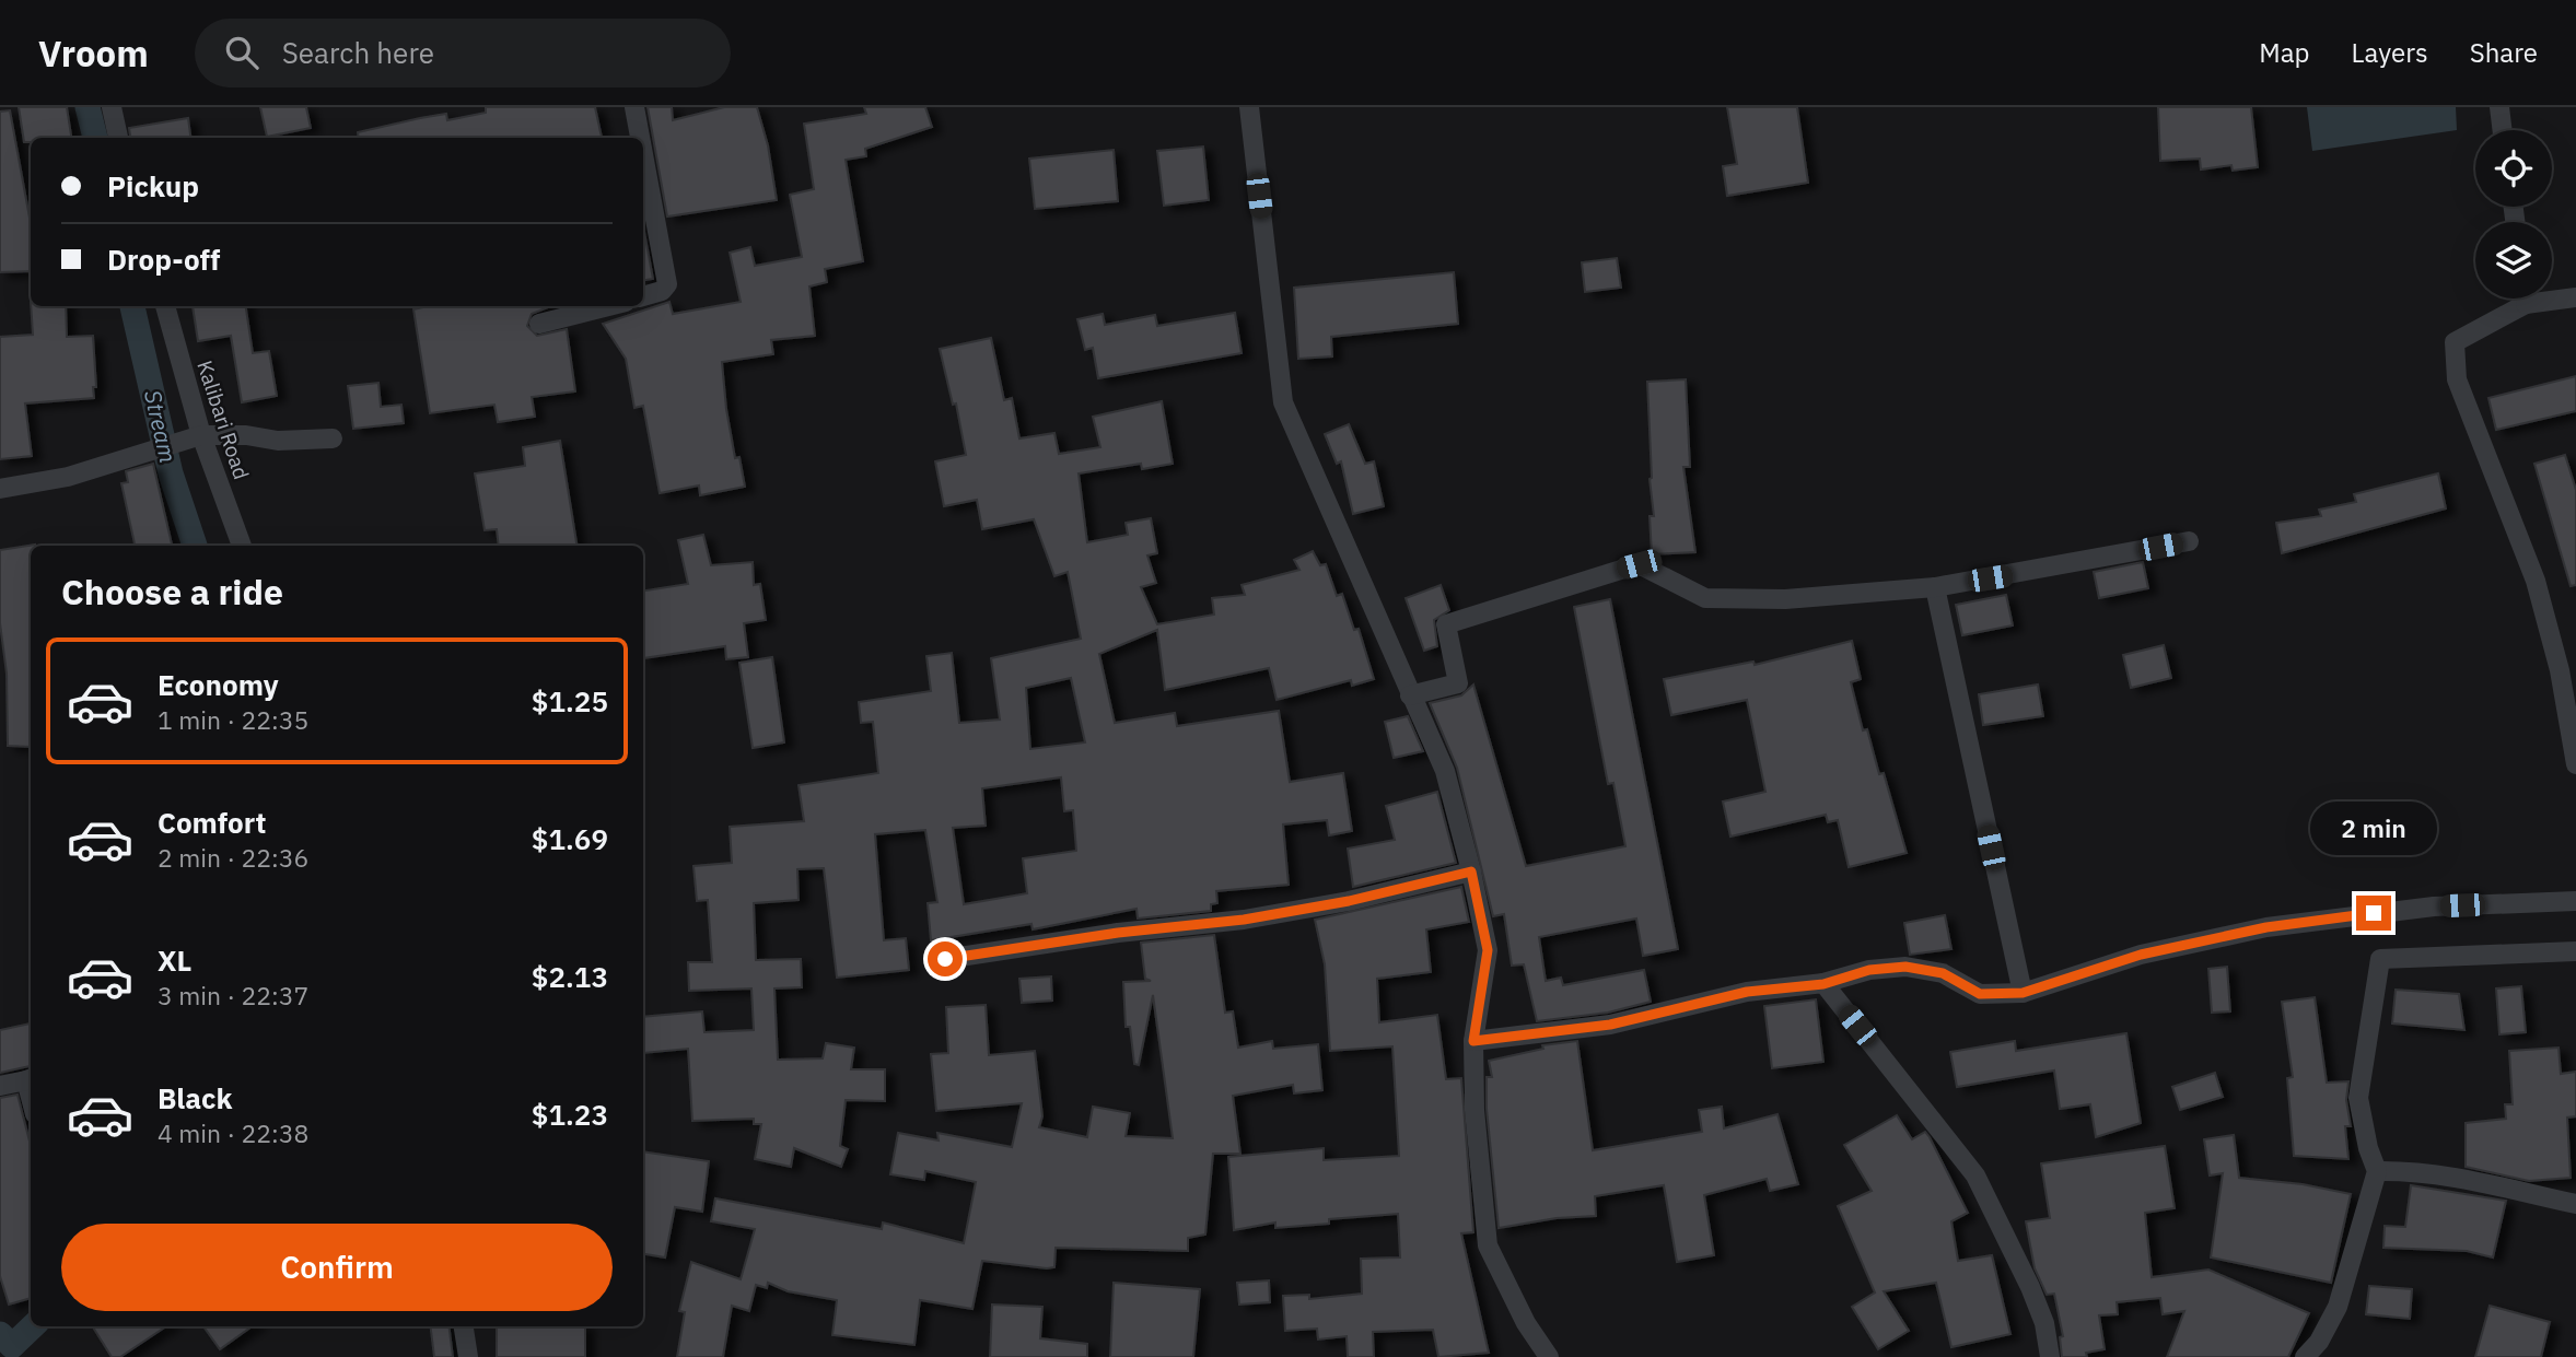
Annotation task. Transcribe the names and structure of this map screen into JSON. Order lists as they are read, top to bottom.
{
  "streets": {
    "street": ["Kalibari Road"]
  },
  "water": ["Stream"],
  "page": {
    "header": "Vroom",
    "search": "Search here",
    "nav": ["Map", "Layers", "Share"],
    "banner": ["Pickup", "Drop-off"],
    "heading": "Choose a ride",
    "list": [
      {
        "name": "Economy",
        "note": "1 min · 22:35",
        "value": "$1.25"
      },
      {
        "name": "Comfort",
        "note": "2 min · 22:36",
        "value": "$1.69"
      },
      {
        "name": "XL",
        "note": "3 min · 22:37",
        "value": "$2.13"
      },
      {
        "name": "Black",
        "note": "4 min · 22:38",
        "value": "$1.23"
      }
    ],
    "bubble": "2 min",
    "buttons": "Confirm"
  }
}
